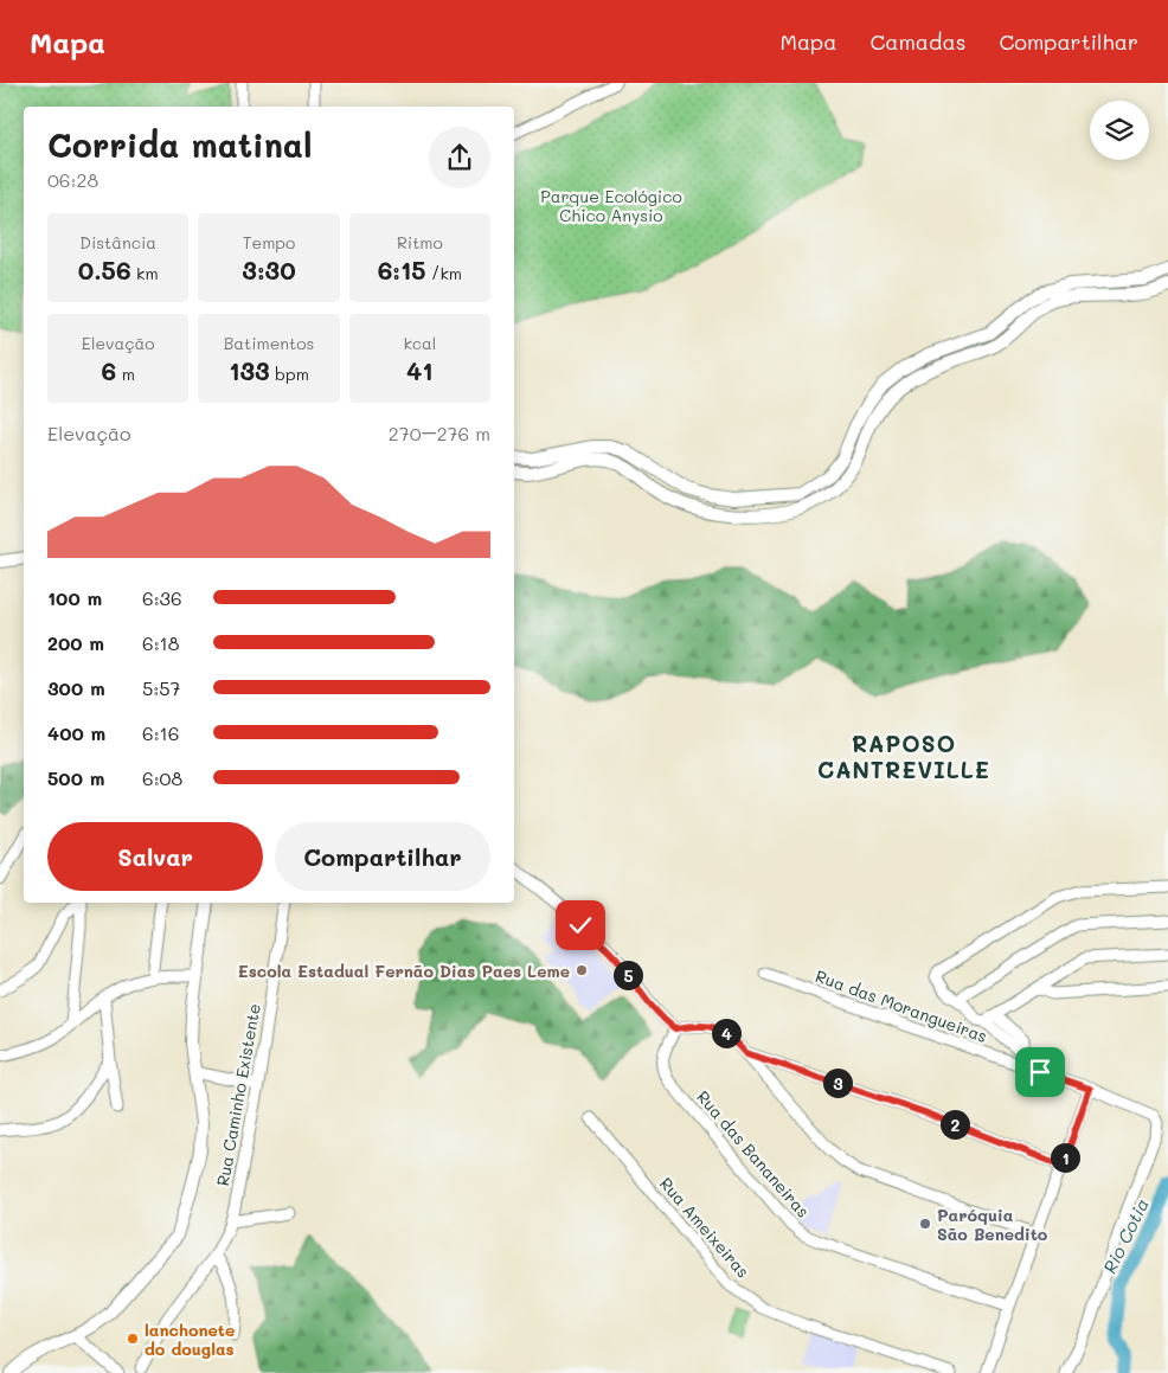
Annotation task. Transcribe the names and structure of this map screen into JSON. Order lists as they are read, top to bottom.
{
  "streets": {
    "street": [
      "Rua das Morangueiras",
      "Rua Caminho Existente",
      "Rua das Bananeiras",
      "Rua Ameixeiras"
    ]
  },
  "districts": ["RAPOSO CANTREVILLE"],
  "water": ["Rio Cotia"],
  "parks": ["Parque Ecológico Chico Anysio"],
  "places": ["Escola Estadual Fernão Dias Paes Leme", "Paróquia São Benedito", "lanchonete do douglas"],
  "page": {
    "header": "Mapa",
    "nav": ["Mapa", "Camadas", "Compartilhar"],
    "heading": ["Corrida matinal", "06:28"],
    "stats": [
      ["Distância", "0.56 km"],
      ["Tempo", "3:30"],
      ["Ritmo", "6:15 /km"],
      ["Elevação", "6 m"],
      ["Batimentos", "133 bpm"],
      ["kcal", "41"]
    ],
    "chart": ["Elevação", "270–276 m"],
    "list": [
      {
        "name": "100 m",
        "note": "6:36"
      },
      {
        "name": "200 m",
        "note": "6:18"
      },
      {
        "name": "300 m",
        "note": "5:57"
      },
      {
        "name": "400 m",
        "note": "6:16"
      },
      {
        "name": "500 m",
        "note": "6:08"
      }
    ],
    "buttons": ["Salvar", "Compartilhar"],
    "pins": [
      "5",
      "4",
      "3",
      "2",
      "1"
    ]
  }
}
